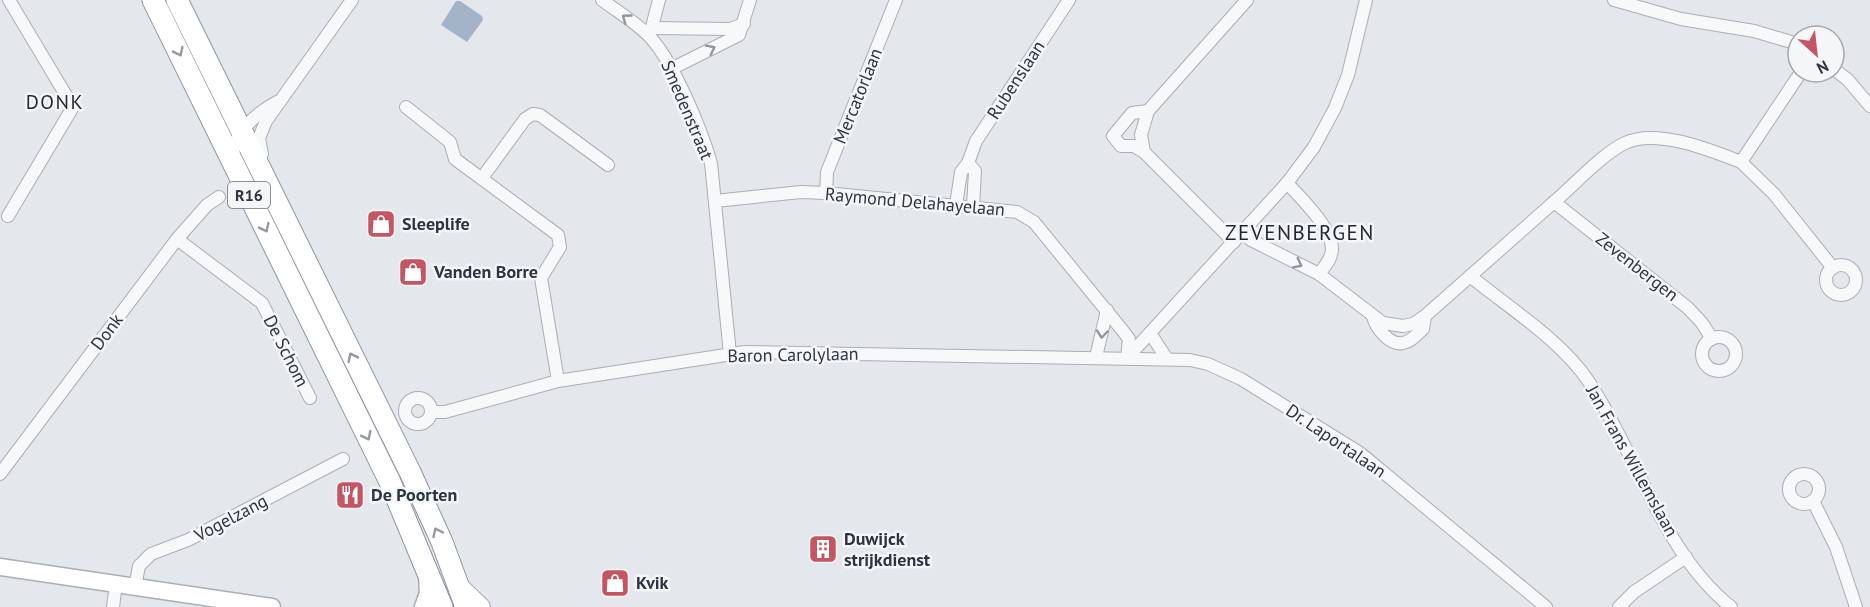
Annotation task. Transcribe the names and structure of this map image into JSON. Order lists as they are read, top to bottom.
{
  "streets": {
    "highway": ["R16"],
    "street": [
      "Rubenslaan",
      "Mercatorlaan",
      "Smedenstraat",
      "Raymond Delahayelaan",
      "Zevenbergen",
      "Donk",
      "De Schom",
      "Baron Carolylaan",
      "Dr. Laportalaan",
      "Jan Frans Willemslaan",
      "Vogelzang"
    ]
  },
  "crossings": [
    ["Rubenslaan", "Raymond Delahayelaan"],
    ["Mercatorlaan", "Raymond Delahayelaan"],
    ["Smedenstraat", "Raymond Delahayelaan"],
    ["Smedenstraat", "Baron Carolylaan"],
    ["Raymond Delahayelaan", "Baron Carolylaan"],
    ["Raymond Delahayelaan", "Dr. Laportalaan"],
    ["Donk", "De Schom"],
    ["Baron Carolylaan", "Dr. Laportalaan"]
  ],
  "districts": ["DONK", "ZEVENBERGEN"],
  "places": {
    "shop": ["Sleeplife", "Vanden Borre", "Kvik"],
    "restaurant": ["De Poorten"],
    "building": ["Duwijck strijkdienst"]
  },
  "north": "bottom right"
}
